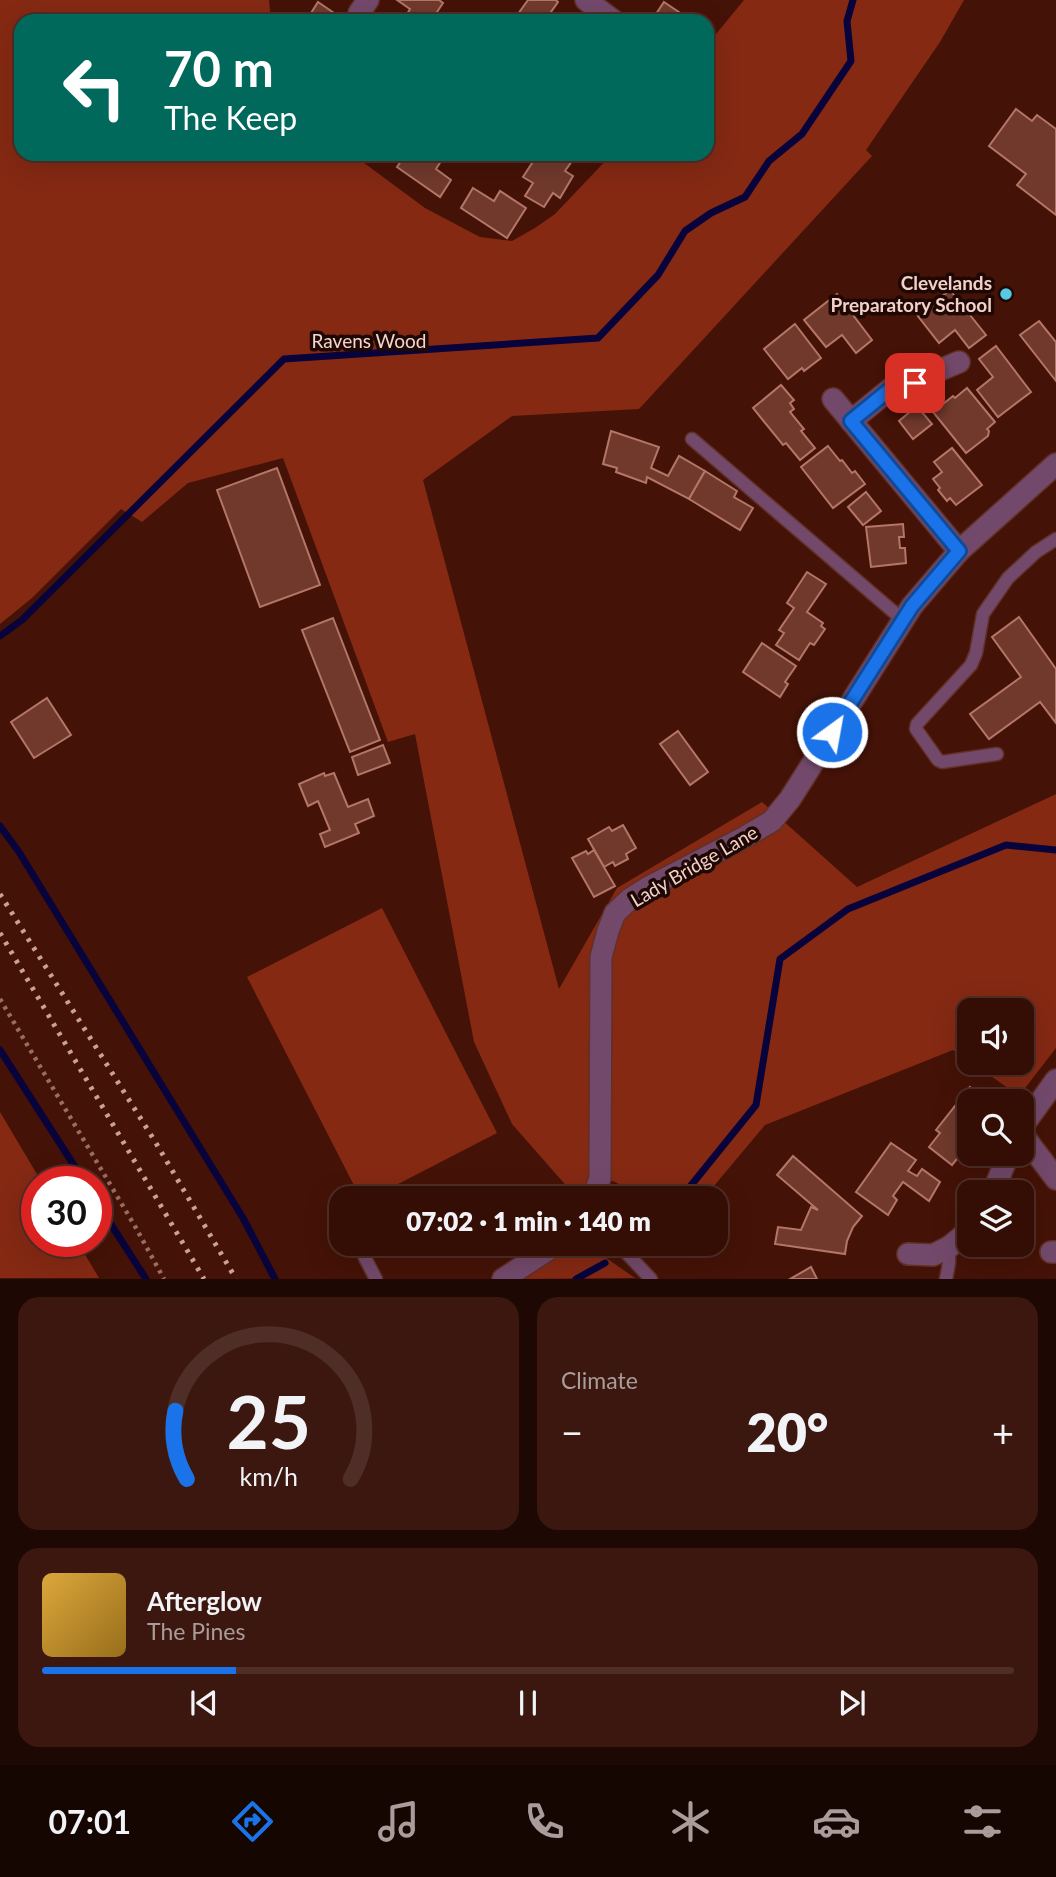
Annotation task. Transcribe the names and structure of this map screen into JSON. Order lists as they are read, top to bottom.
{
  "streets": {
    "street": ["Lady Bridge Lane"]
  },
  "parks": ["Ravens Wood"],
  "places": ["Clevelands Preparatory School"],
  "page": {
    "turn": ["70 m", "The Keep"],
    "limit": "30",
    "trip": "07:02 · 1 min · 140 m",
    "tile": "Climate",
    "heat": ["−", "20°", "+"],
    "song": ["Afterglow", "The Pines"],
    "tabs": "07:01",
    "gauge": ["25", "km/h"]
  }
}
